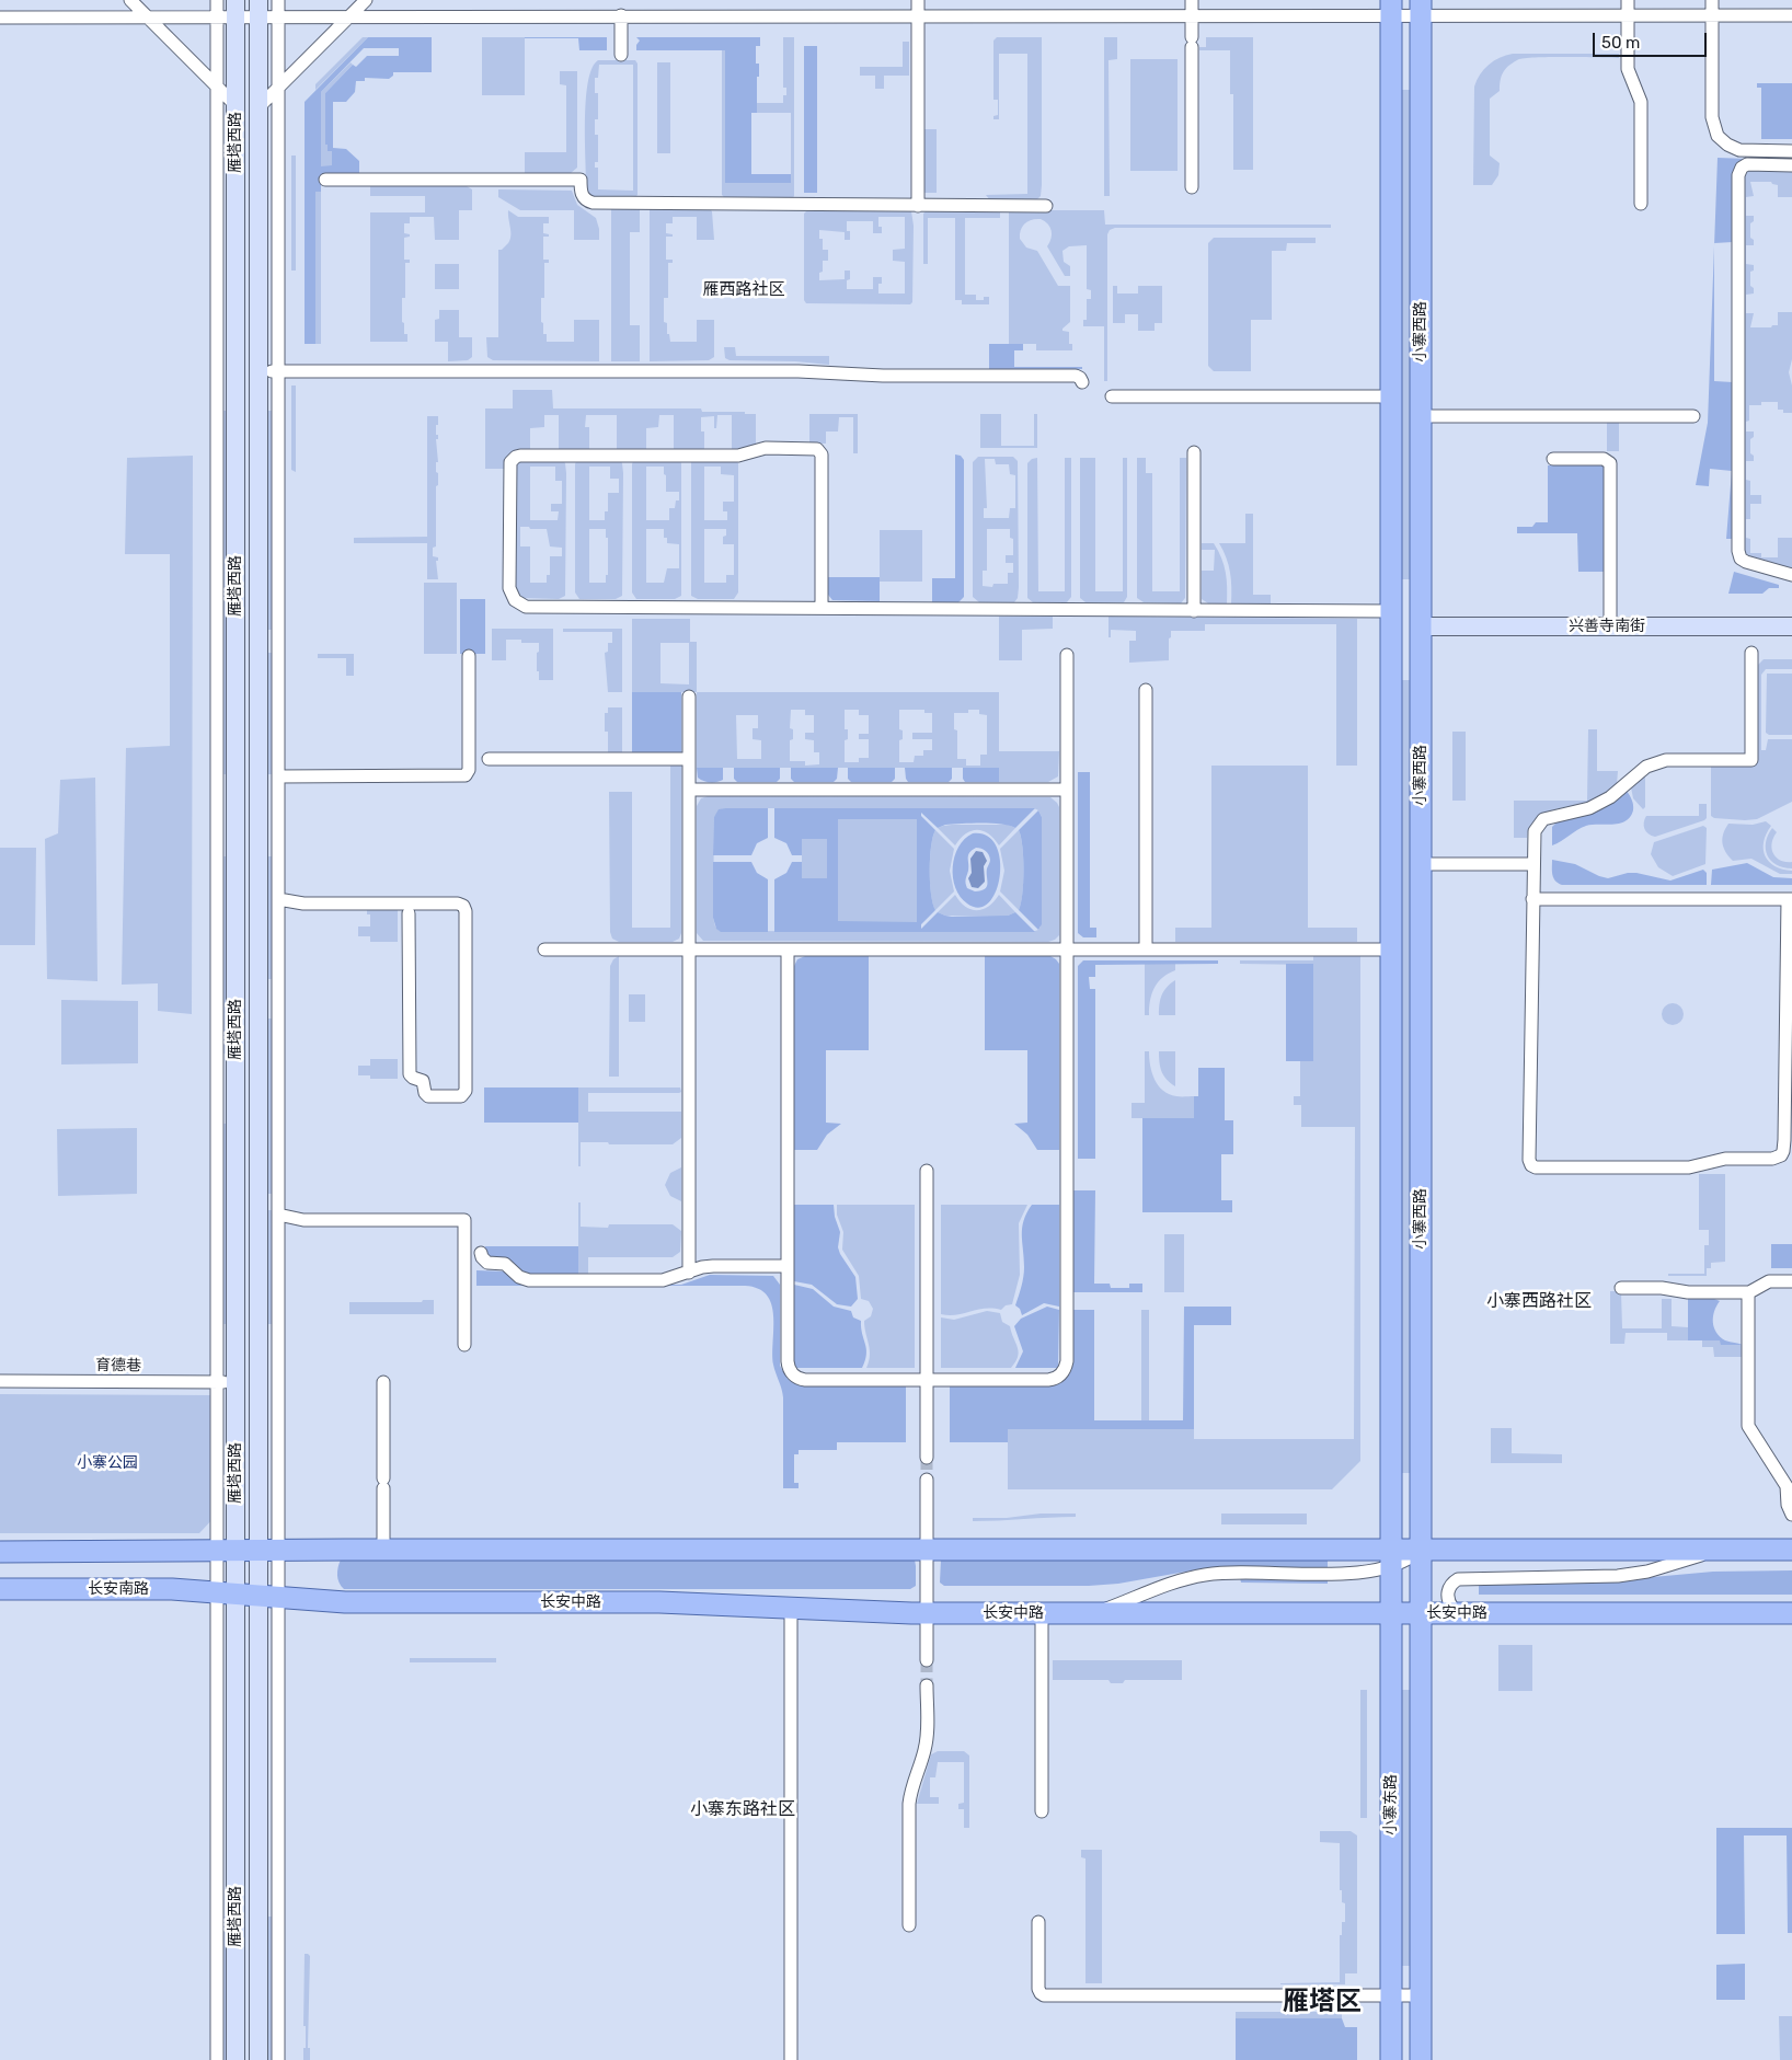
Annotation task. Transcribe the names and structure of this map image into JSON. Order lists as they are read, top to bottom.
{
  "streets": {
    "main road": [
      "雁塔西路",
      "小寨西路",
      "兴善寺南街",
      "长安南路",
      "长安中路",
      "小寨东路"
    ],
    "street": ["育德巷"]
  },
  "crossings": [
    ["雁塔西路", "育德巷"],
    ["雁塔西路", "长安南路"],
    ["雁塔西路", "长安中路"],
    ["小寨西路", "兴善寺南街"],
    ["小寨西路", "小寨东路"],
    ["长安南路", "长安中路"],
    ["长安中路", "小寨东路"]
  ],
  "districts": [
    "雁西路社区",
    "小寨西路社区",
    "小寨东路社区",
    "雁塔区"
  ],
  "parks": ["小寨公园"],
  "scale_bar": "50 m"
}
